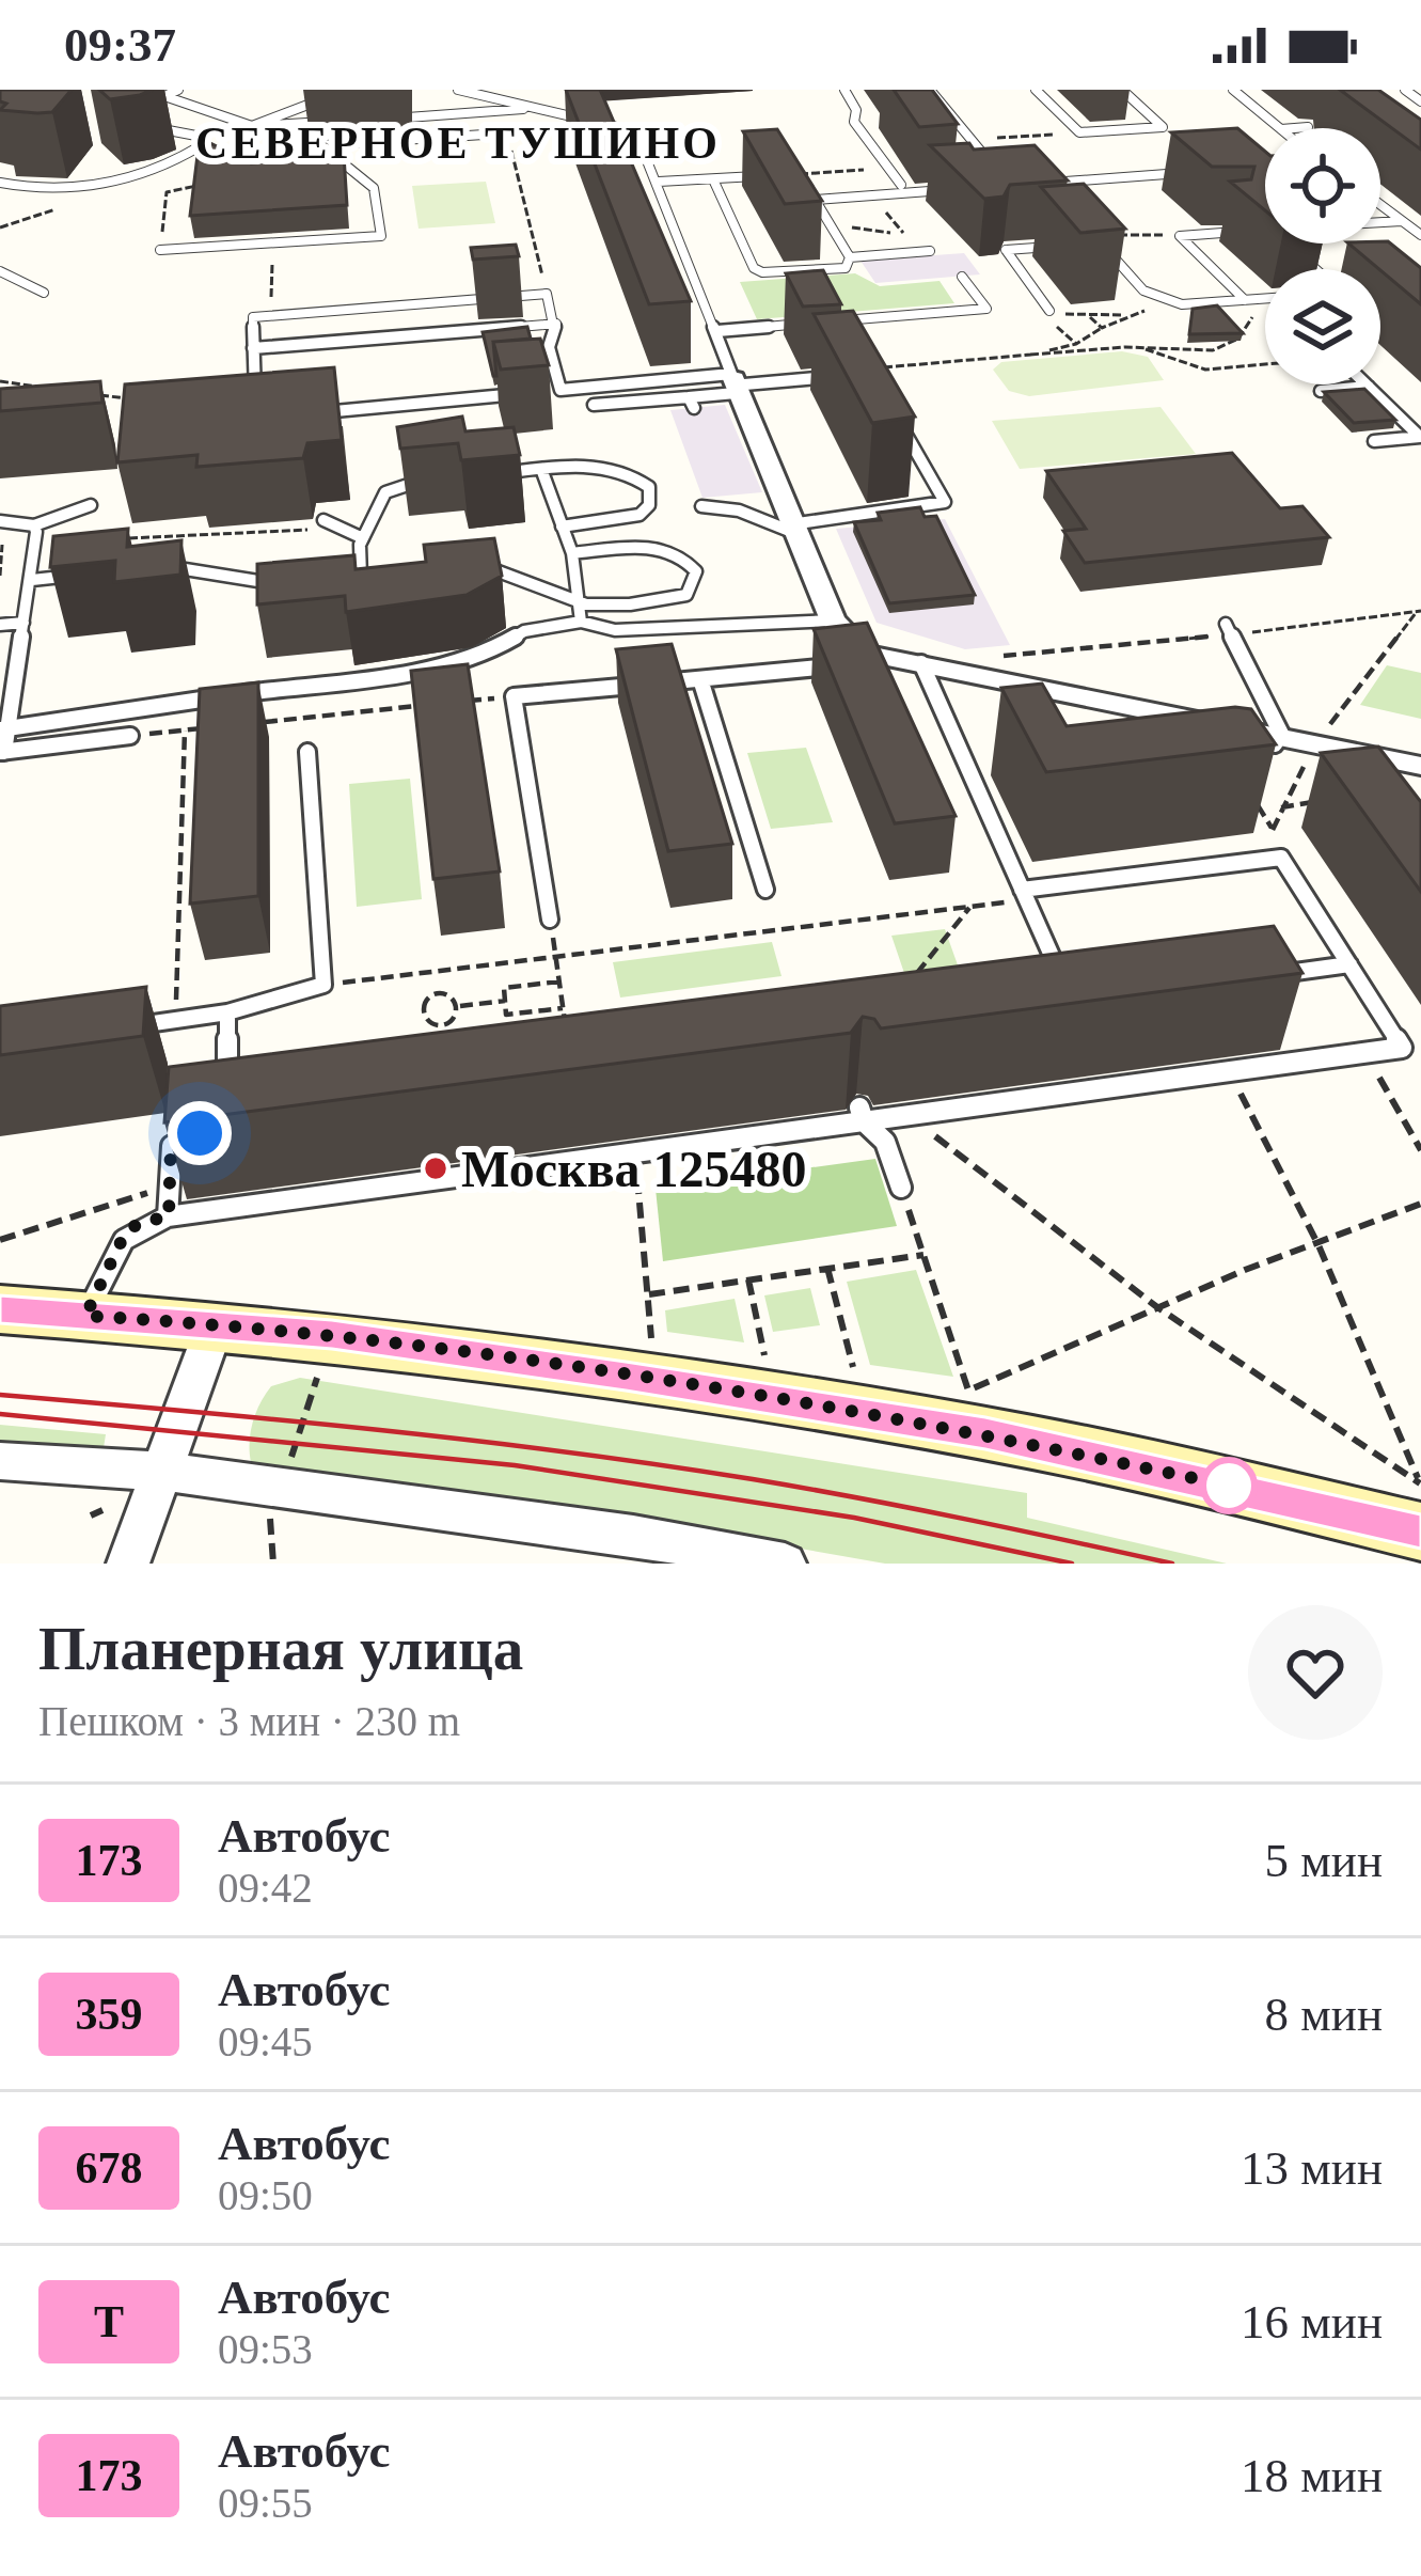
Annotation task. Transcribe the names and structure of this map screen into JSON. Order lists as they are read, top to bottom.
{
  "districts": ["СЕВЕРНОЕ ТУШИНО"],
  "places": ["Москва 125480"],
  "lines": ["bus line 173"],
  "page": {
    "status": "09:37",
    "heading": ["Планерная улица", "Пешком · 3 мин · 230 m"],
    "list": [
      {
        "mark": "173",
        "name": "Автобус",
        "note": "09:42",
        "value": "5 мин"
      },
      {
        "mark": "359",
        "name": "Автобус",
        "note": "09:45",
        "value": "8 мин"
      },
      {
        "mark": "678",
        "name": "Автобус",
        "note": "09:50",
        "value": "13 мин"
      },
      {
        "mark": "Т",
        "name": "Автобус",
        "note": "09:53",
        "value": "16 мин"
      },
      {
        "mark": "173",
        "name": "Автобус",
        "note": "09:55",
        "value": "18 мин"
      }
    ]
  }
}
